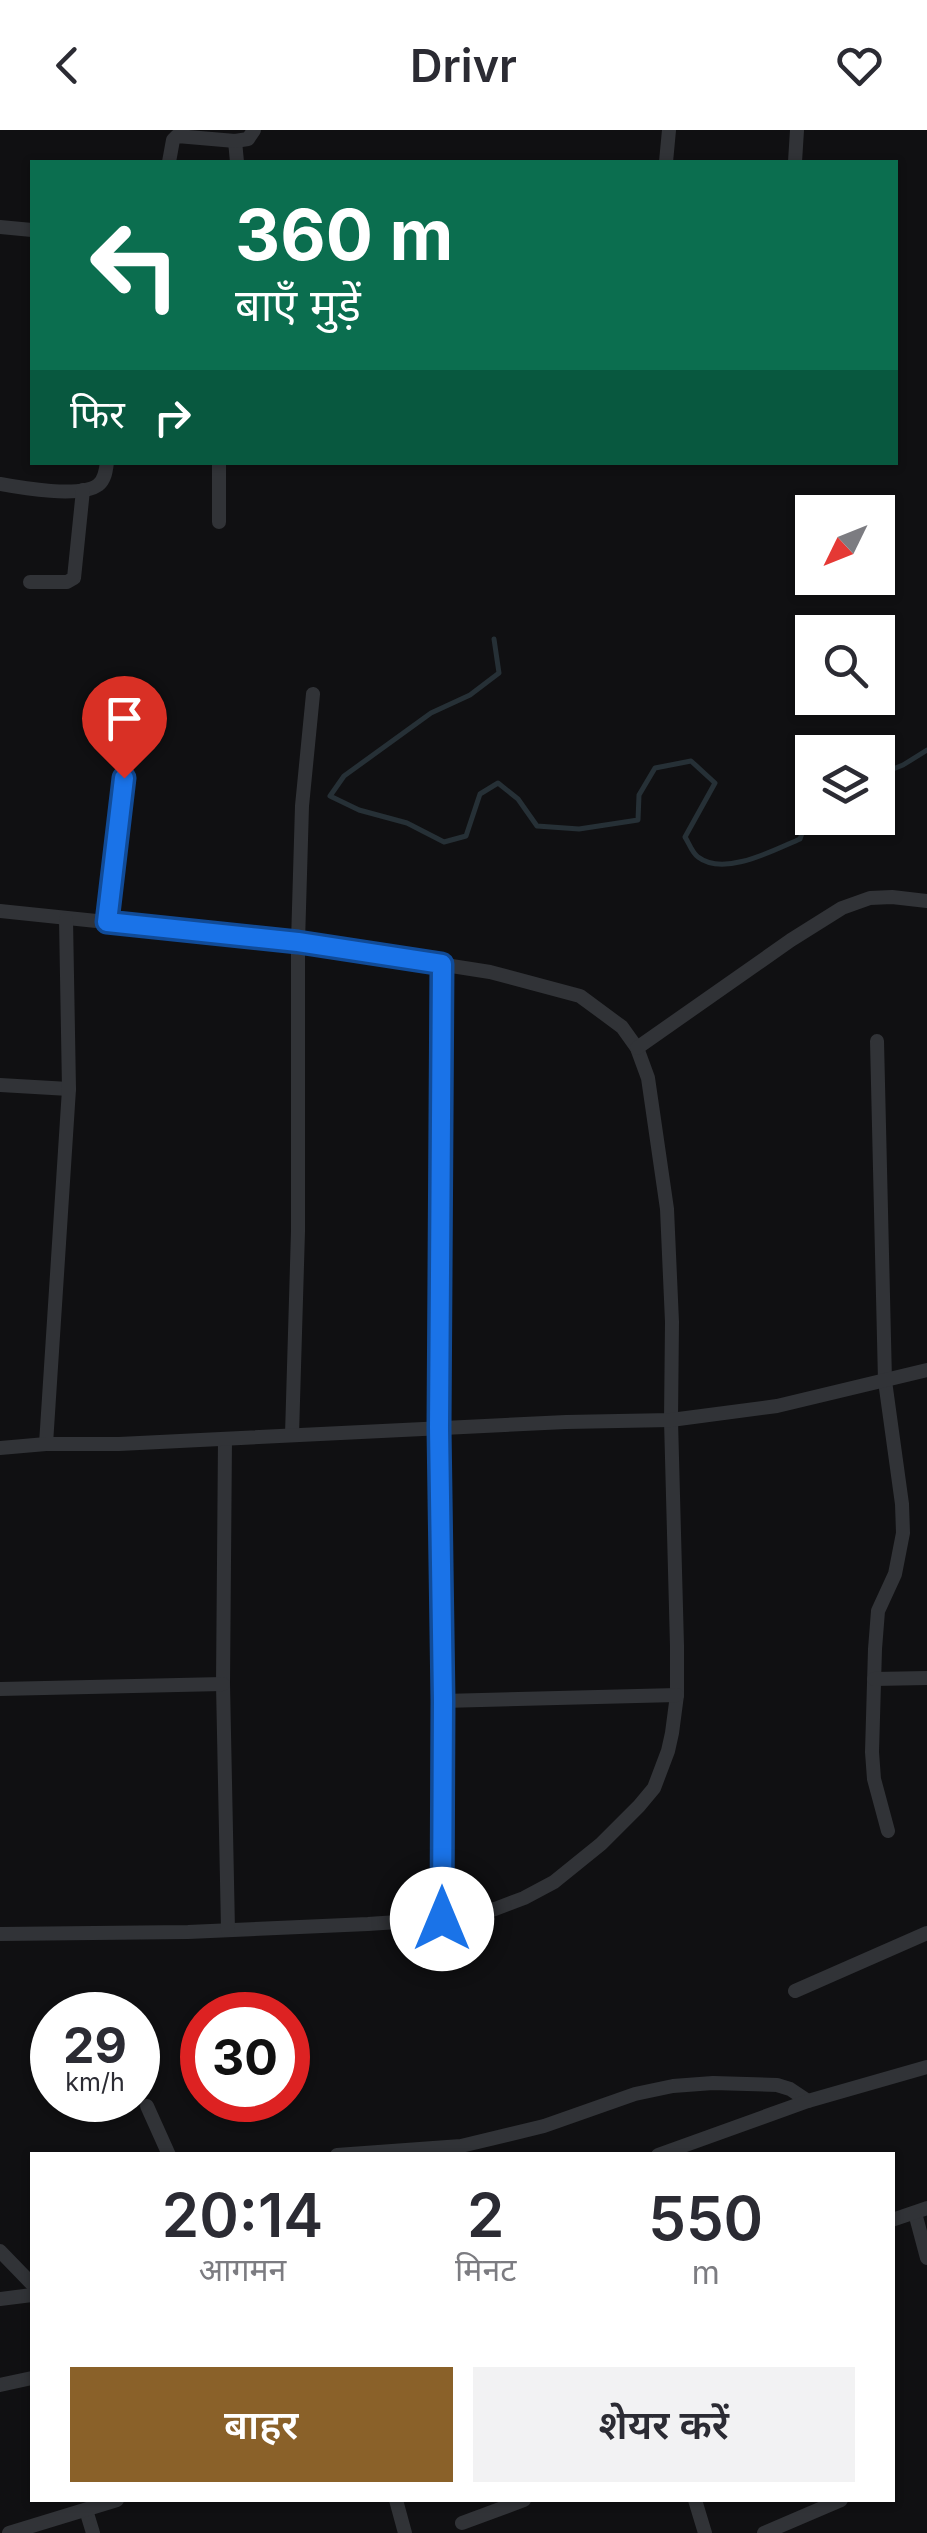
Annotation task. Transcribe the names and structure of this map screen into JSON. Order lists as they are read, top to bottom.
{
  "north": "bottom left",
  "page": {
    "header": "Drivr",
    "turn": ["360 m", "बाएँ मुड़ें"],
    "then": "फिर",
    "speed": "29 km/h",
    "limit": "30",
    "eta": [
      "20:14",
      "आगमन",
      "2",
      "मिनट",
      "550",
      "m"
    ],
    "buttons": ["बाहर", "शेयर करें"]
  }
}
